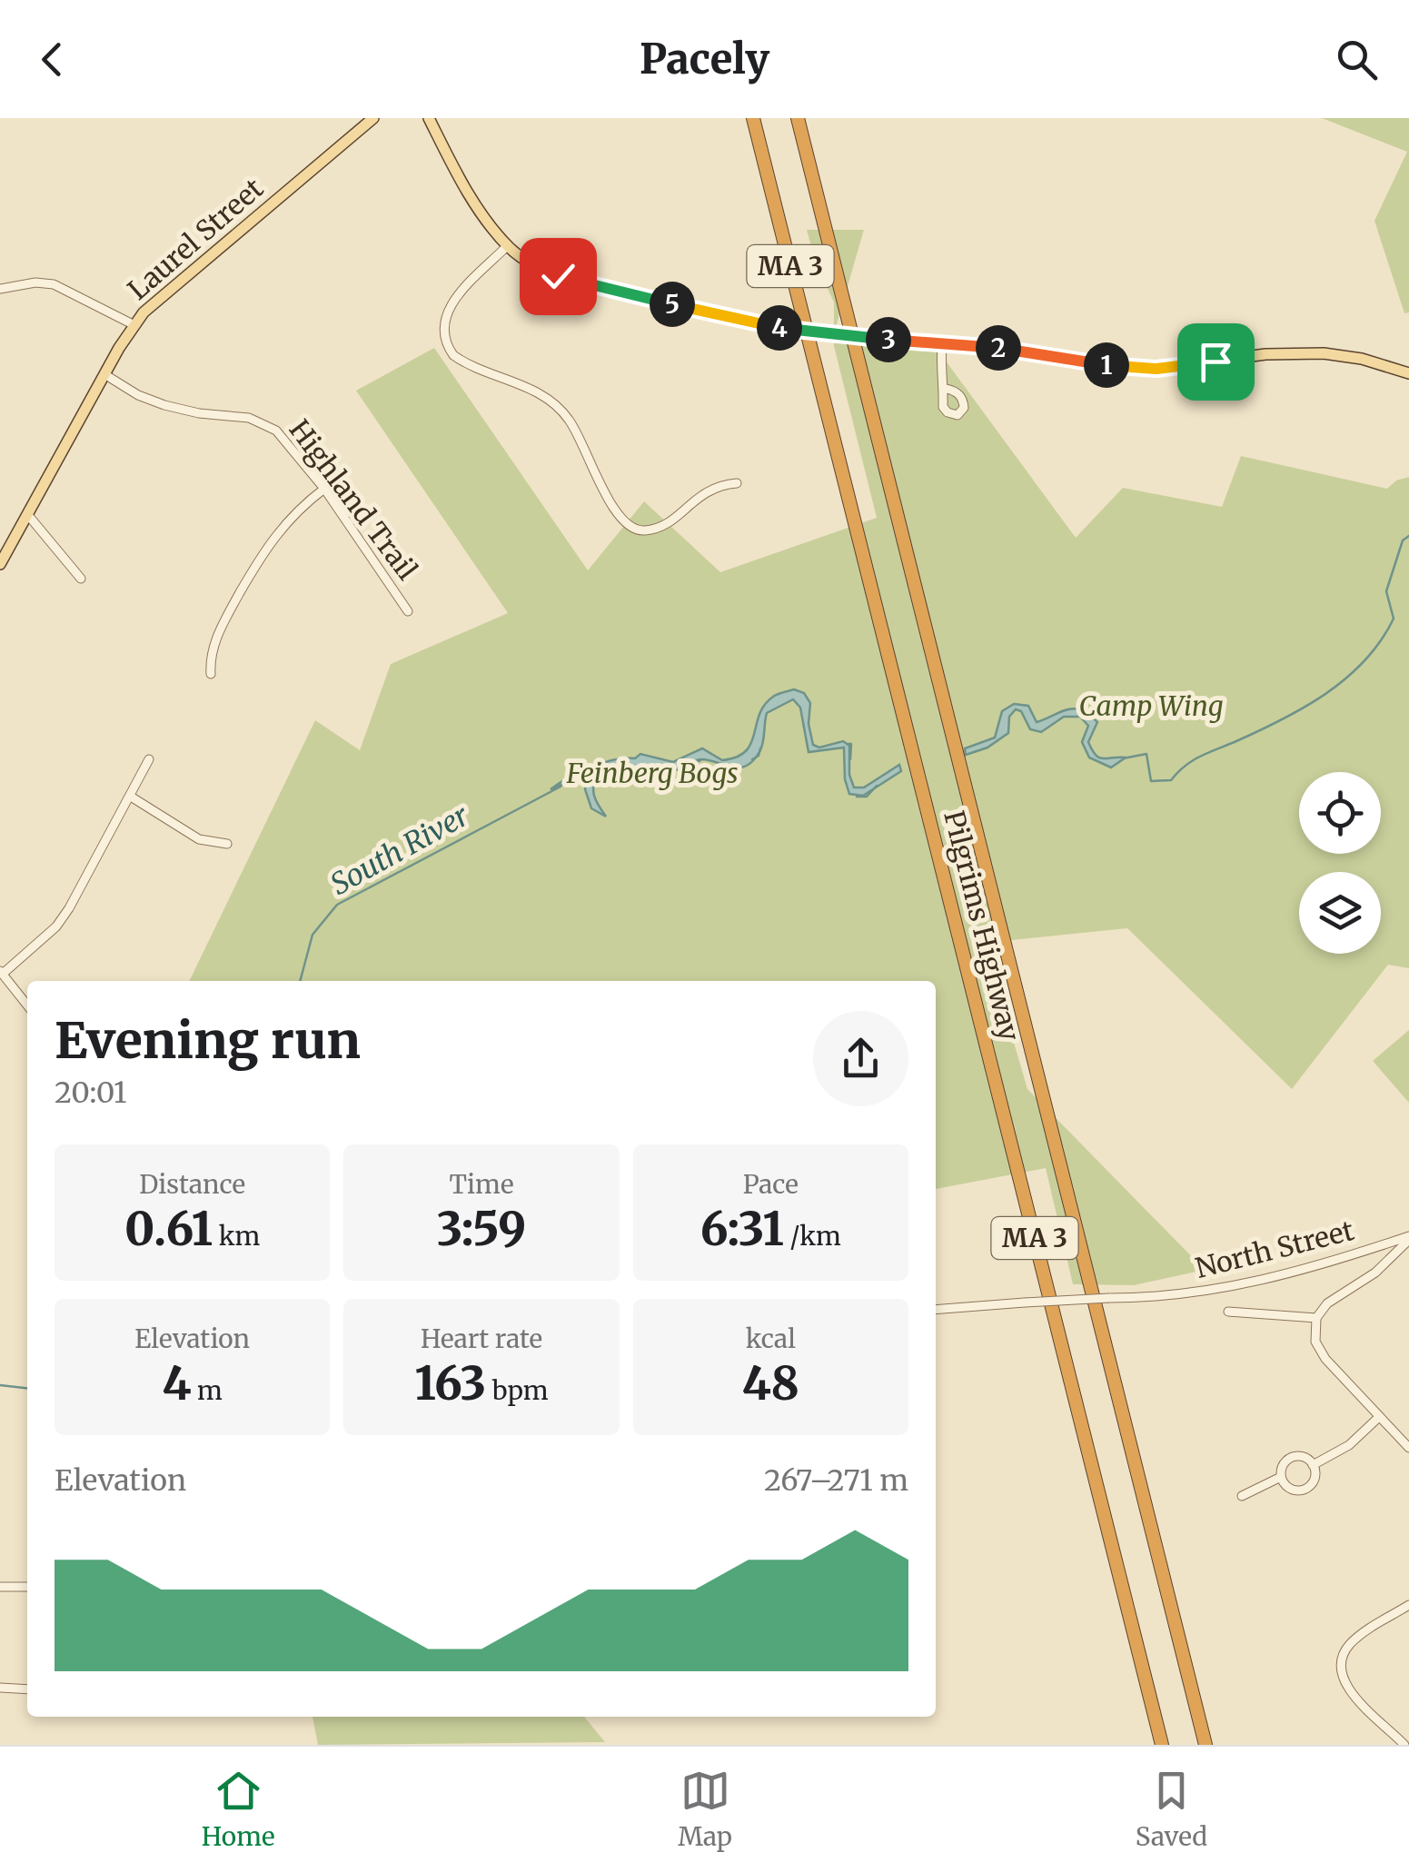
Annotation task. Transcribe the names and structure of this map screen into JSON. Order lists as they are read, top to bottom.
{
  "streets": {
    "highway": ["MA 3", "Pilgrims Highway"],
    "main road": ["Laurel Street"],
    "street": ["Highland Trail", "North Street"]
  },
  "crossings": [
    ["Laurel Street", "Highland Trail"]
  ],
  "water": ["South River"],
  "parks": ["Camp Wing", "Feinberg Bogs"],
  "page": {
    "header": "Pacely",
    "pins": [
      "5",
      "4",
      "3",
      "2",
      "1"
    ],
    "heading": ["Evening run", "20:01"],
    "stats": [
      ["Distance", "0.61 km"],
      ["Time", "3:59"],
      ["Pace", "6:31 /km"],
      ["Elevation", "4 m"],
      ["Heart rate", "163 bpm"],
      ["kcal", "48"]
    ],
    "chart": ["Elevation", "267–271 m"],
    "tabs": ["Home", "Map", "Saved"]
  }
}
